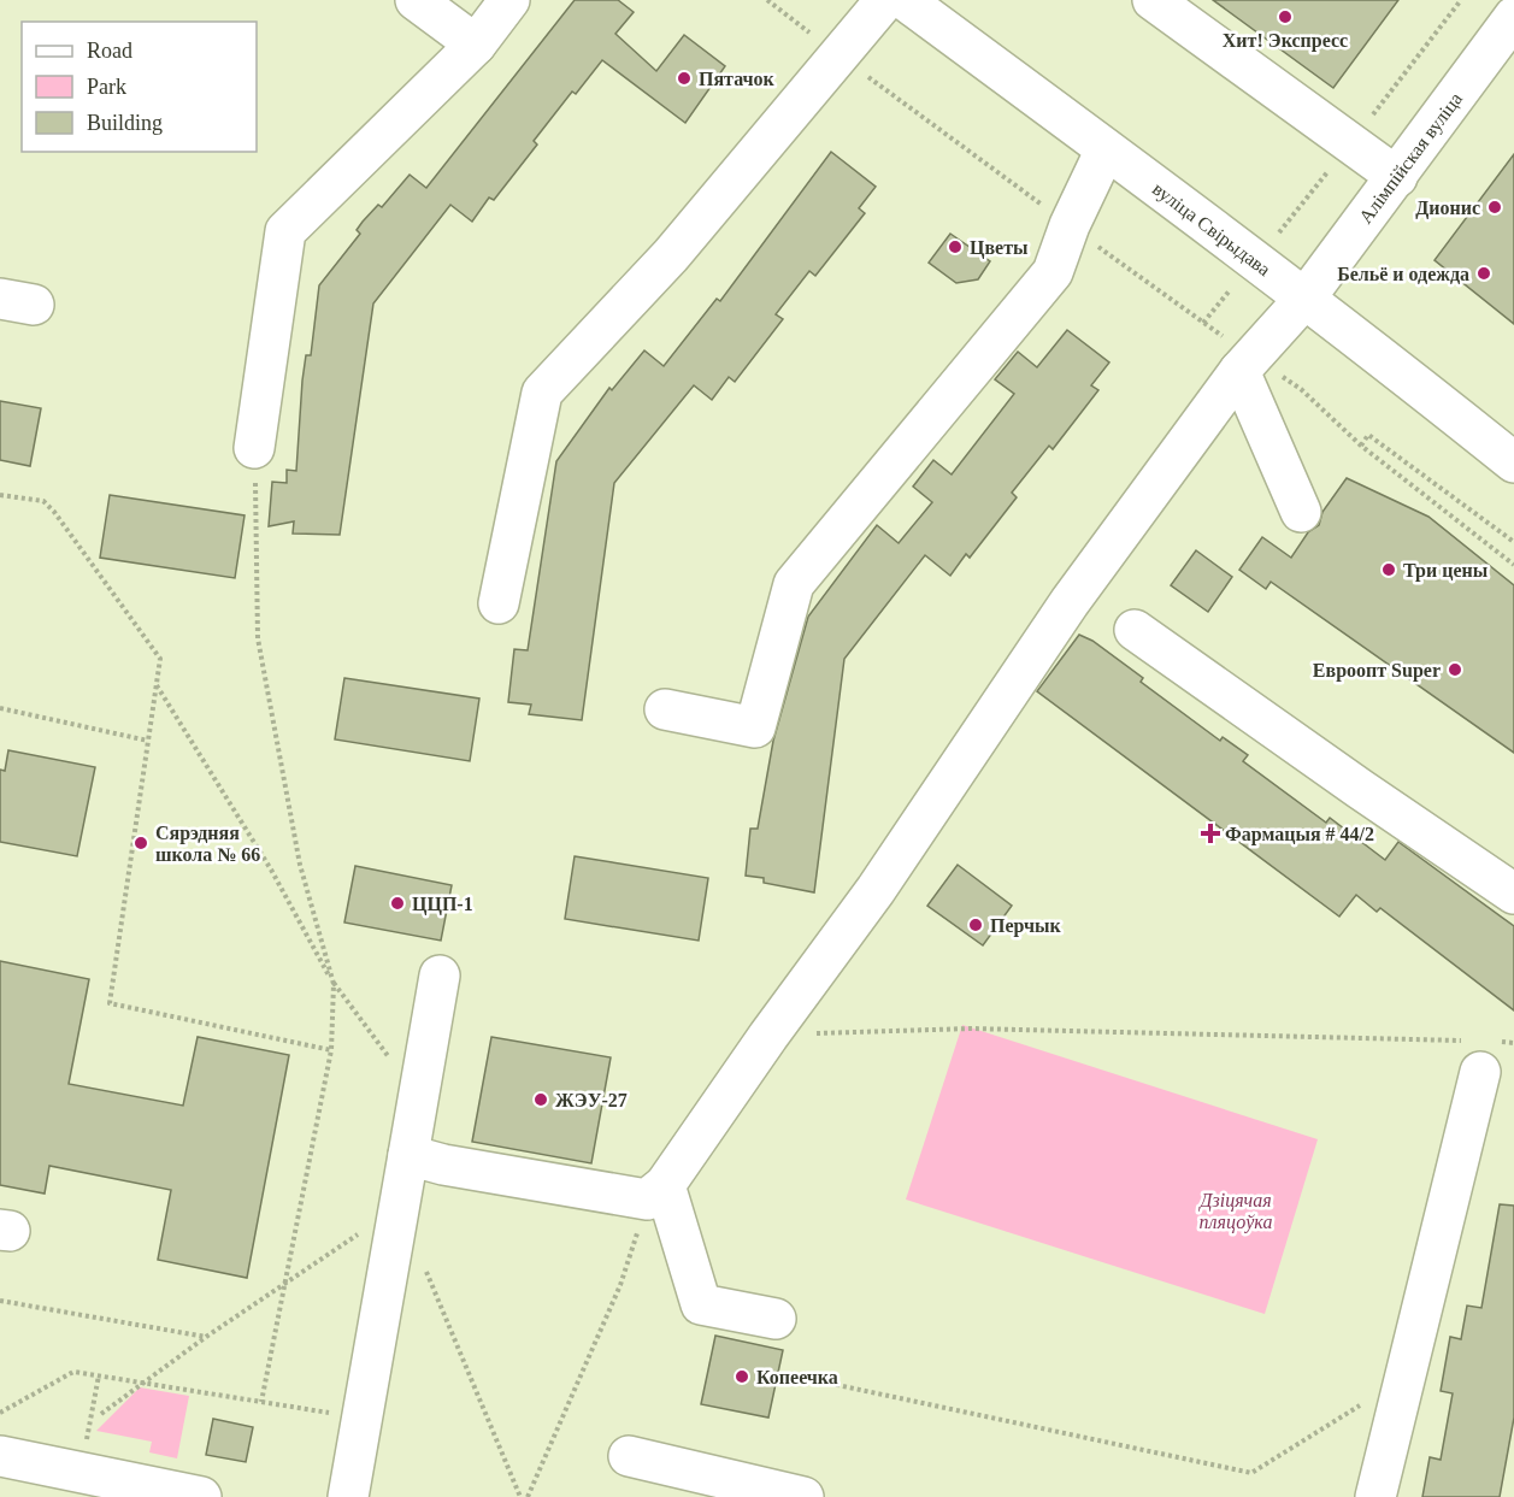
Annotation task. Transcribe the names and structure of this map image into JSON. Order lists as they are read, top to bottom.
{
  "streets": {
    "main road": ["Алімпійская вуліца", "вуліца Свірыдава"]
  },
  "crossings": [
    ["Алімпійская вуліца", "вуліца Свірыдава"]
  ],
  "parks": ["Дзіцячая пляцоўка"],
  "places": {
    "other": [
      "Хит! Экспресс",
      "Пятачок",
      "Дионис",
      "Цветы",
      "Бельё и одежда",
      "Три цены",
      "Евроопт Super",
      "Сярэдняя школа № 66",
      "ЦЦП-1",
      "Перчык",
      "ЖЭУ-27",
      "Копеечка"
    ],
    "health": ["Фармацыя # 44/2"]
  },
  "legend": ["Road", "Park", "Building"]
}
